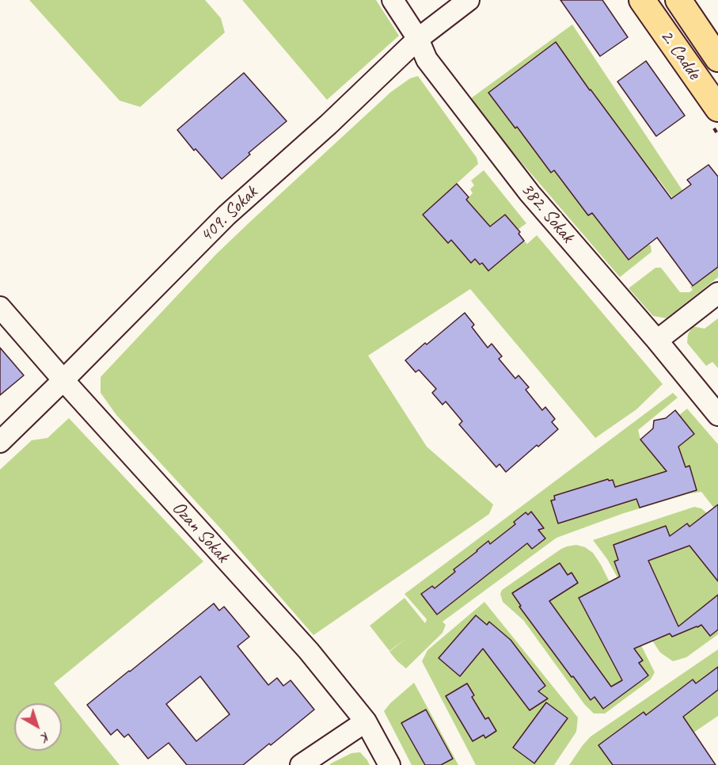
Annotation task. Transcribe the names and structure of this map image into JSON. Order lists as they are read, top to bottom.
{
  "streets": {
    "main road": ["2. Cadde"],
    "street": ["382. Sokak", "409. Sokak", "Ozan Sokak"]
  },
  "crossings": [
    ["382. Sokak", "409. Sokak"],
    ["409. Sokak", "Ozan Sokak"]
  ],
  "north": "bottom right"
}
